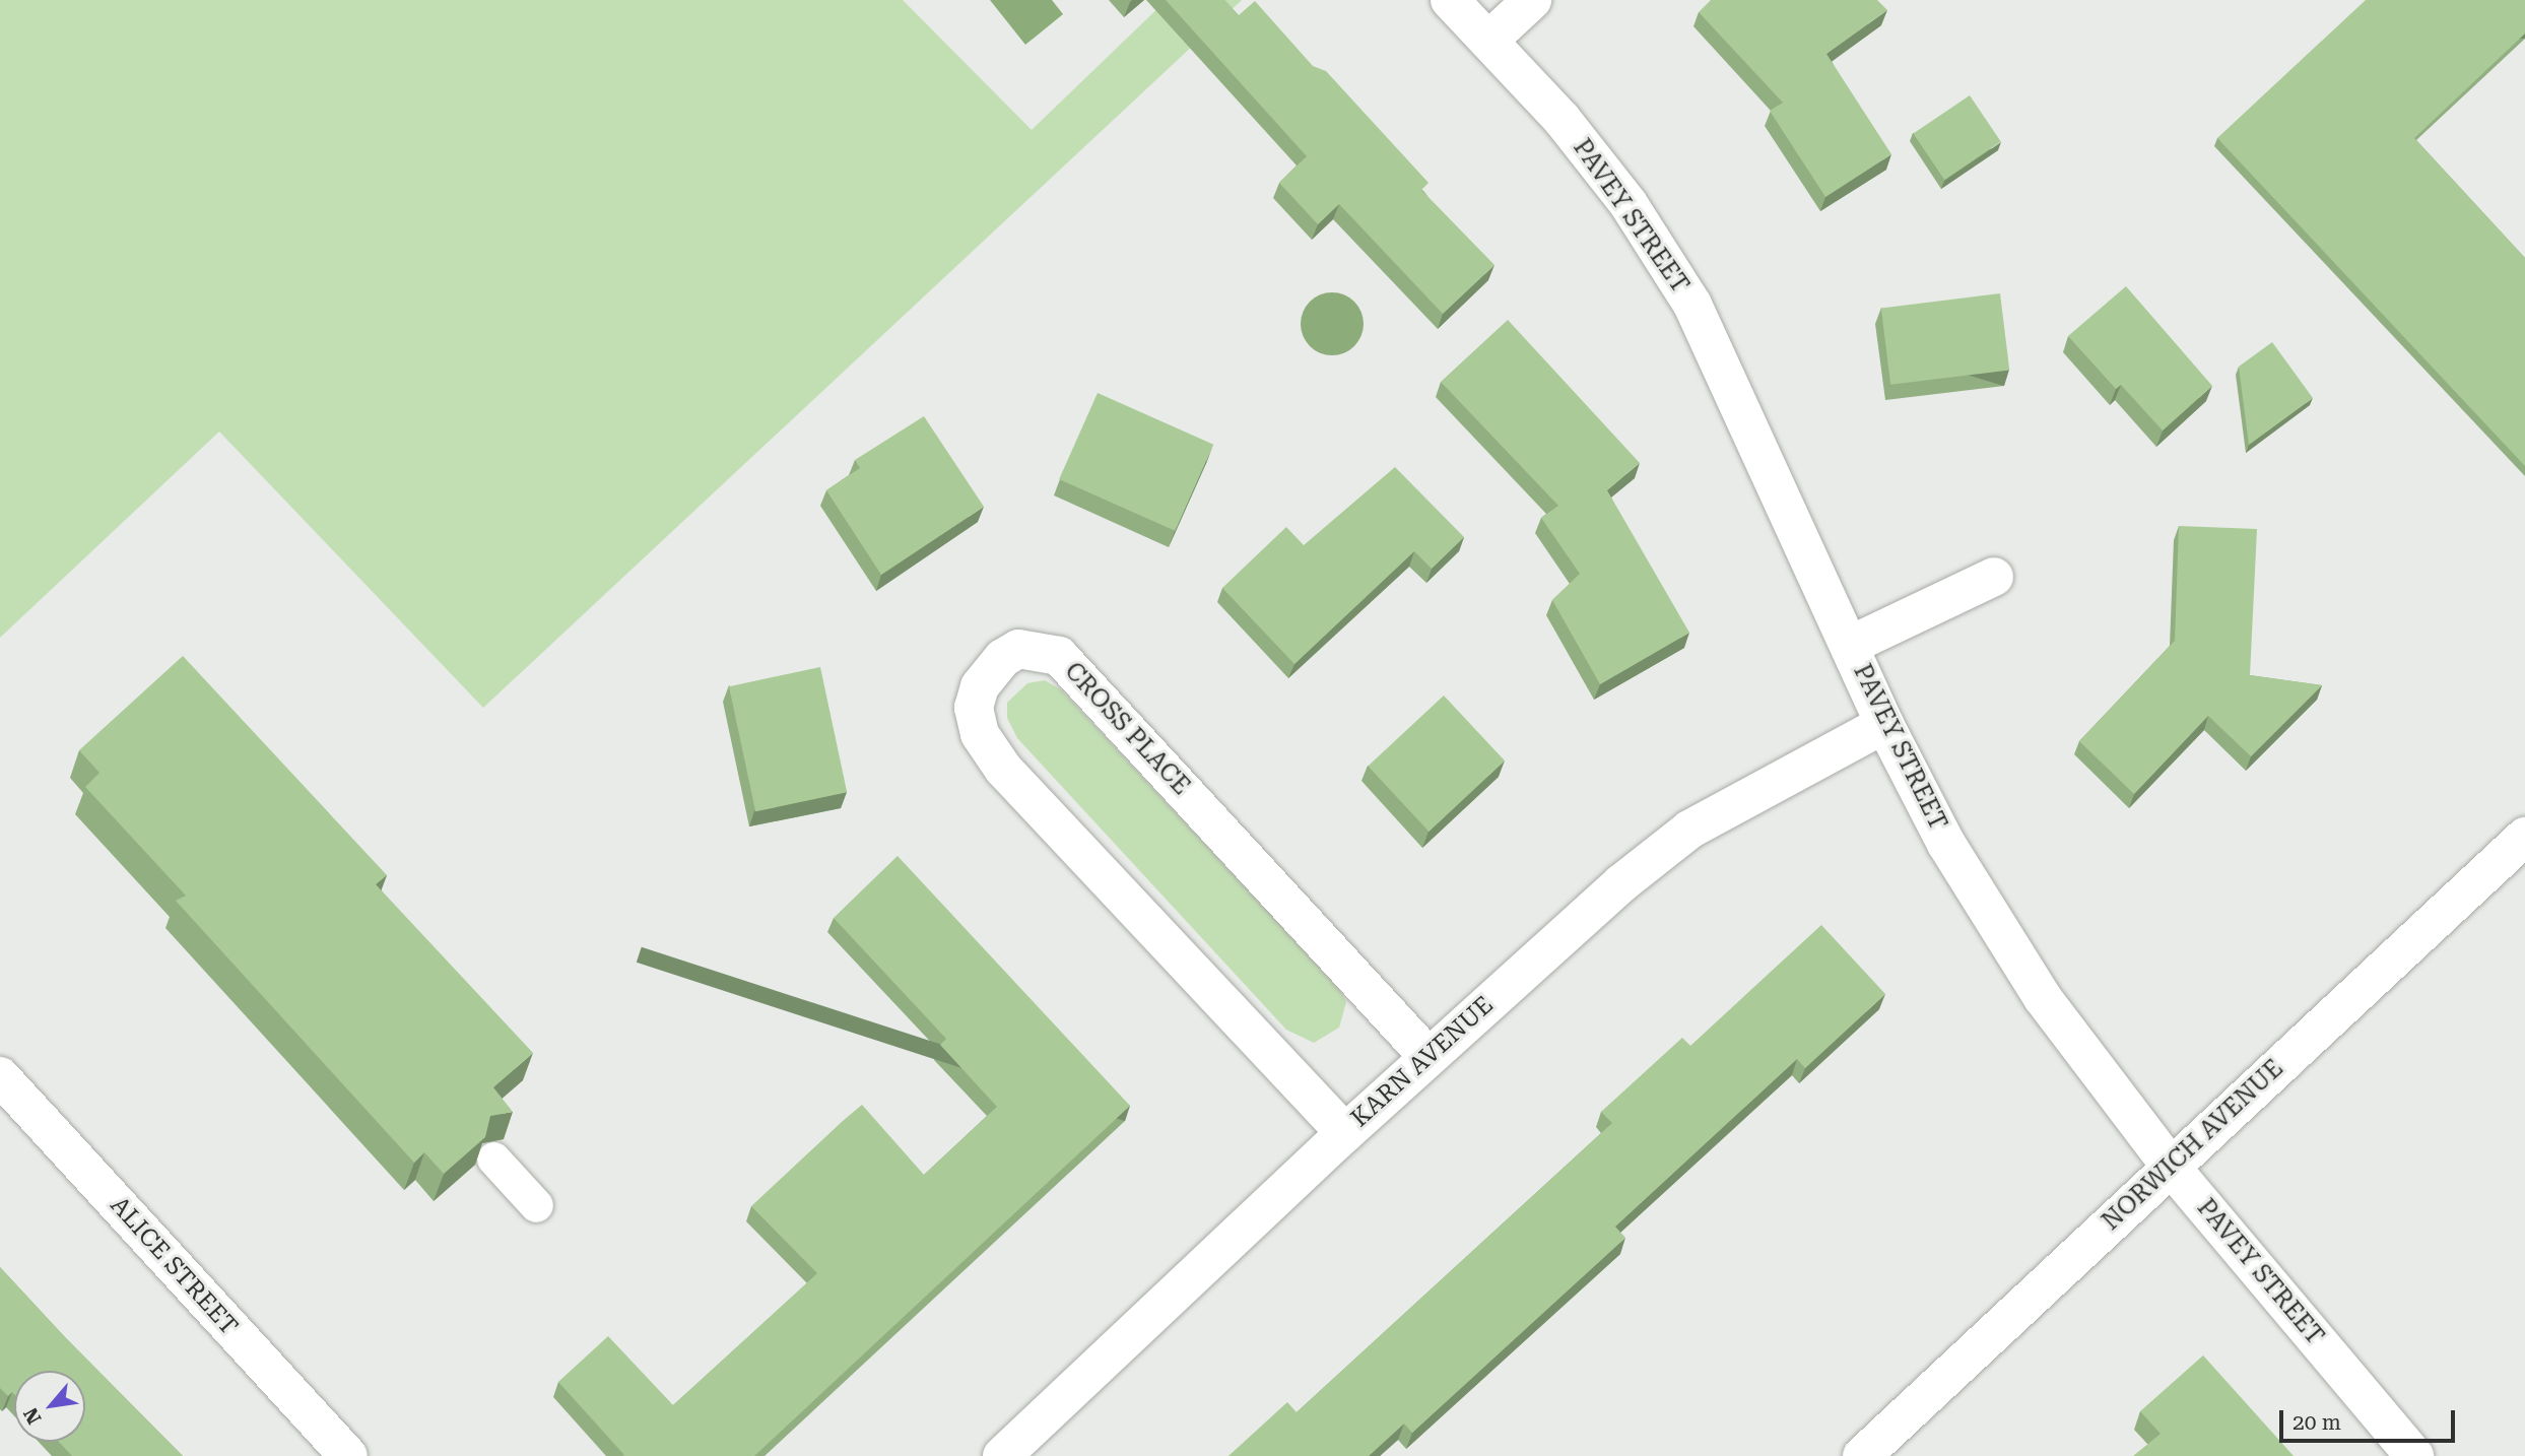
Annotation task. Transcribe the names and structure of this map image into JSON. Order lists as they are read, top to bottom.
{
  "streets": {
    "street": [
      "PAVEY STREET",
      "CROSS PLACE",
      "KARN AVENUE",
      "NORWICH AVENUE",
      "ALICE STREET"
    ]
  },
  "crossings": [
    ["PAVEY STREET", "KARN AVENUE"],
    ["PAVEY STREET", "NORWICH AVENUE"],
    ["CROSS PLACE", "KARN AVENUE"]
  ],
  "scale_bar": "20 m",
  "north": "bottom left"
}
